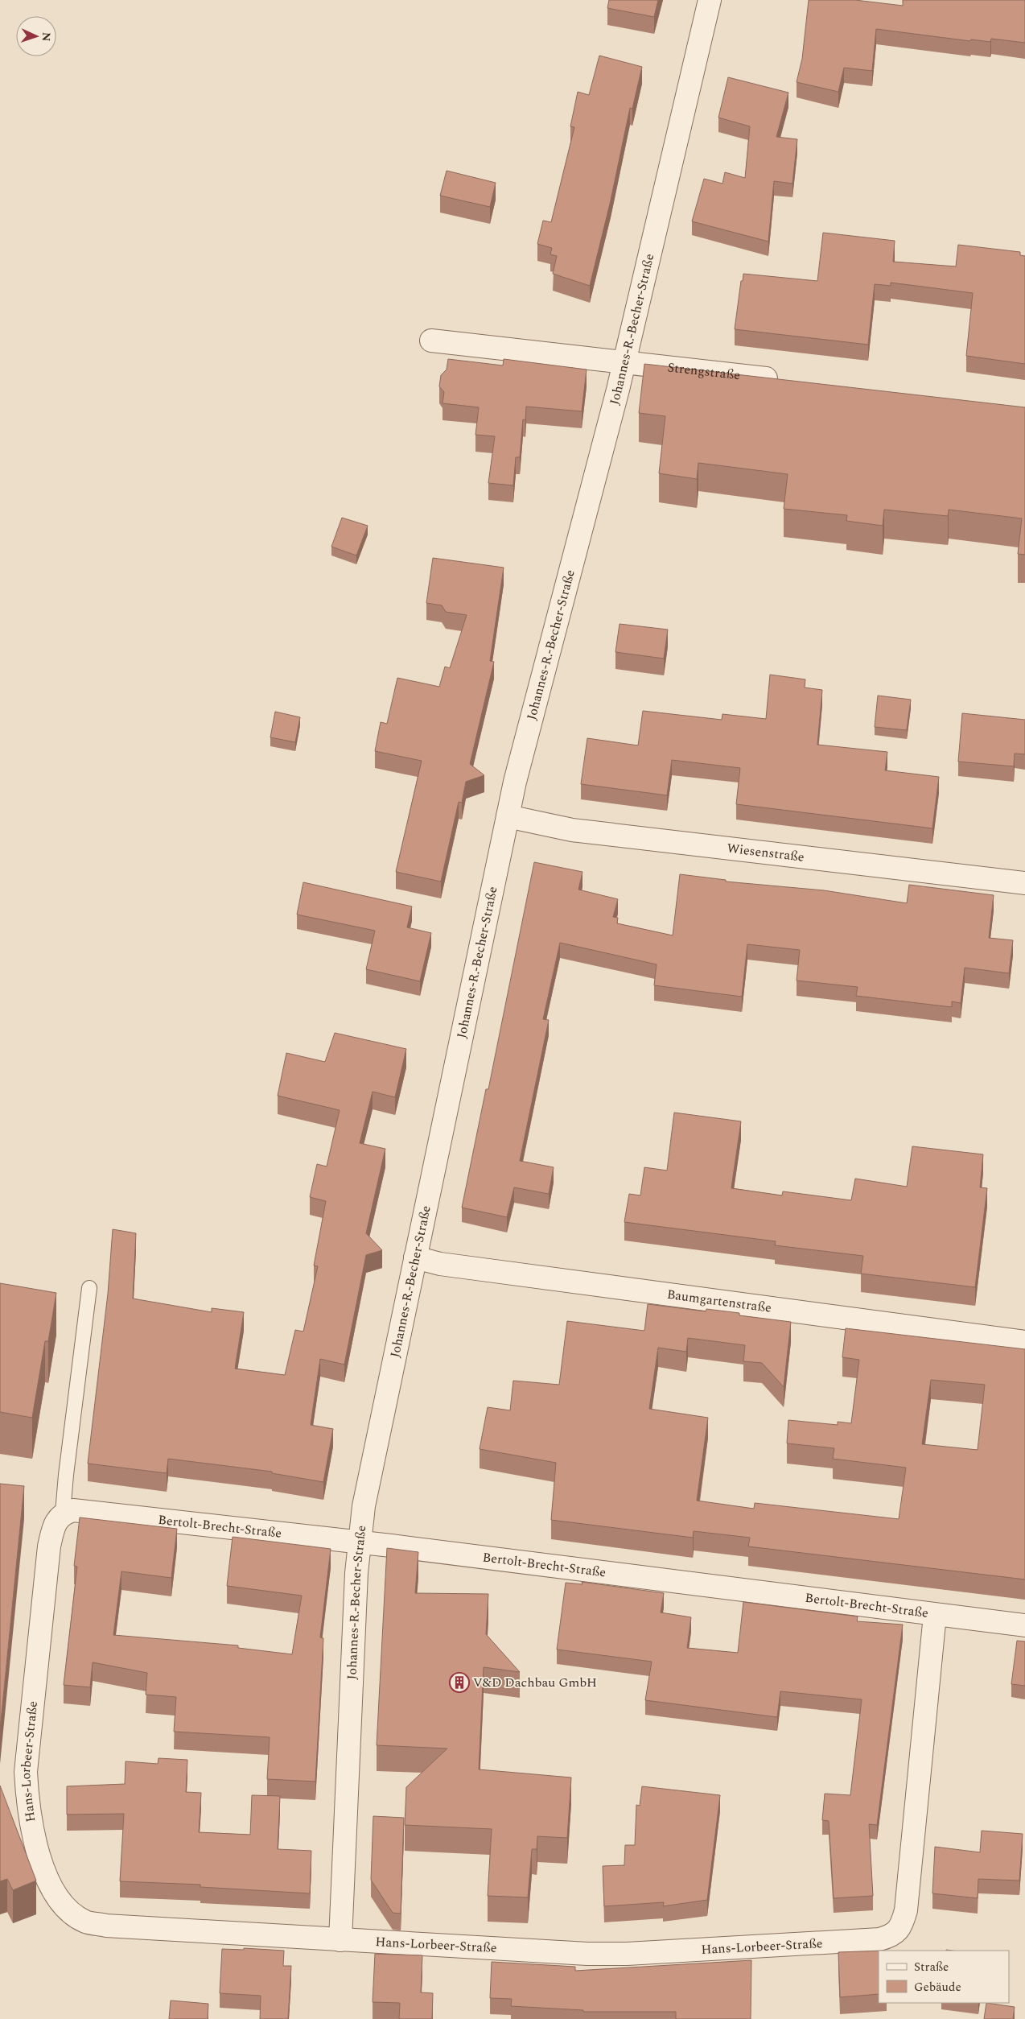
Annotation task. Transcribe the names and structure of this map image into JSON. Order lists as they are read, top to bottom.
{
  "streets": {
    "street": [
      "Johannes-R.-Becher-Straße",
      "Strengstraße",
      "Wiesenstraße",
      "Baumgartenstraße",
      "Bertolt-Brecht-Straße",
      "Hans-Lorbeer-Straße"
    ]
  },
  "crossings": [
    ["Johannes-R.-Becher-Straße", "Strengstraße"],
    ["Johannes-R.-Becher-Straße", "Wiesenstraße"],
    ["Johannes-R.-Becher-Straße", "Baumgartenstraße"],
    ["Johannes-R.-Becher-Straße", "Bertolt-Brecht-Straße"],
    ["Johannes-R.-Becher-Straße", "Hans-Lorbeer-Straße"],
    ["Bertolt-Brecht-Straße", "Hans-Lorbeer-Straße"]
  ],
  "places": {
    "building": ["V&D Dachbau GmbH"]
  },
  "legend": ["Straße", "Gebäude"],
  "north": "right"
}
